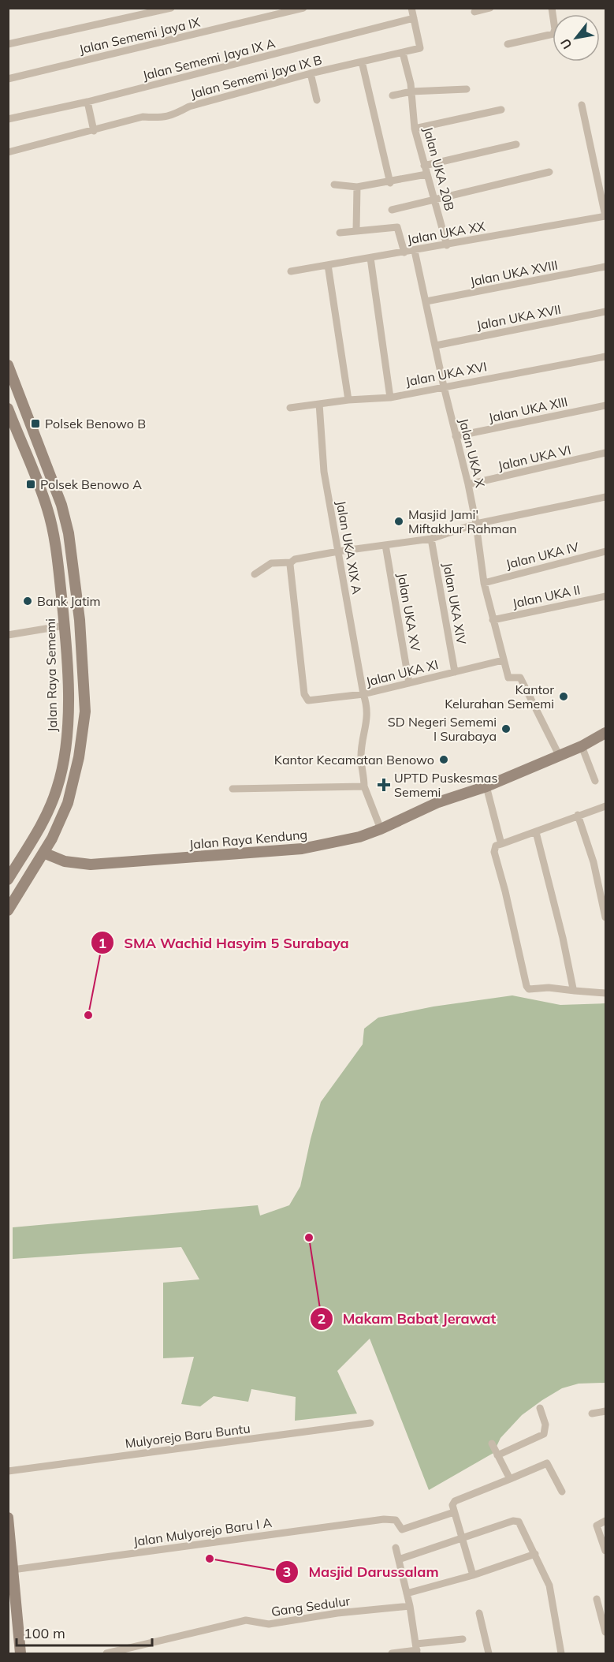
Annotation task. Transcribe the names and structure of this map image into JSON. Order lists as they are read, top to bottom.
{
  "streets": {
    "main road": ["Jalan Raya Sememi", "Jalan Raya Kendung"],
    "street": [
      "Jalan Sememi Jaya IX",
      "Jalan Sememi Jaya IX A",
      "Jalan Sememi Jaya IX B",
      "Jalan UKA 20B",
      "Jalan UKA XX",
      "Jalan UKA XVIII",
      "Jalan UKA XVII",
      "Jalan UKA XVI",
      "Jalan UKA XIII",
      "Jalan UKA X",
      "Jalan UKA VI",
      "Jalan UKA XIX A",
      "Jalan UKA IV",
      "Jalan UKA II",
      "Jalan UKA XIV",
      "Jalan UKA XV",
      "Jalan UKA XI",
      "Mulyorejo Baru Buntu",
      "Jalan Mulyorejo Baru I A",
      "Gang Sedulur"
    ]
  },
  "crossings": [
    ["Jalan Sememi Jaya IX A", "Jalan Sememi Jaya IX B"],
    ["Jalan Sememi Jaya IX B", "Jalan UKA 20B"],
    ["Jalan UKA 20B", "Jalan UKA XX"],
    ["Jalan UKA XX", "Jalan UKA X"],
    ["Jalan UKA XVIII", "Jalan UKA X"],
    ["Jalan UKA XVII", "Jalan UKA X"],
    ["Jalan UKA XVI", "Jalan UKA X"],
    ["Jalan UKA XVI", "Jalan UKA XIX A"],
    ["Jalan UKA XIII", "Jalan UKA X"],
    ["Jalan UKA X", "Jalan UKA VI"],
    ["Jalan UKA X", "Jalan UKA IV"],
    ["Jalan UKA X", "Jalan UKA II"],
    ["Jalan UKA X", "Jalan UKA XI"],
    ["Jalan UKA X", "Jalan Raya Kendung"],
    ["Jalan UKA XIX A", "Jalan UKA XI"],
    ["Jalan UKA XIX A", "Jalan Raya Kendung"],
    ["Jalan UKA XIV", "Jalan UKA XI"],
    ["Jalan UKA XV", "Jalan UKA XI"]
  ],
  "places": {
    "transit": ["Polsek Benowo B", "Polsek Benowo A"],
    "other": [
      "Masjid Jami' Miftakhur Rahman",
      "Bank Jatim",
      "Kantor Kelurahan Sememi",
      "SD Negeri Sememi I Surabaya",
      "Kantor Kecamatan Benowo",
      "SMA Wachid Hasyim 5 Surabaya",
      "Makam Babat Jerawat",
      "Masjid Darussalam"
    ],
    "health": ["UPTD Puskesmas Sememi"]
  },
  "scale_bar": "100 m",
  "north": "bottom left"
}
